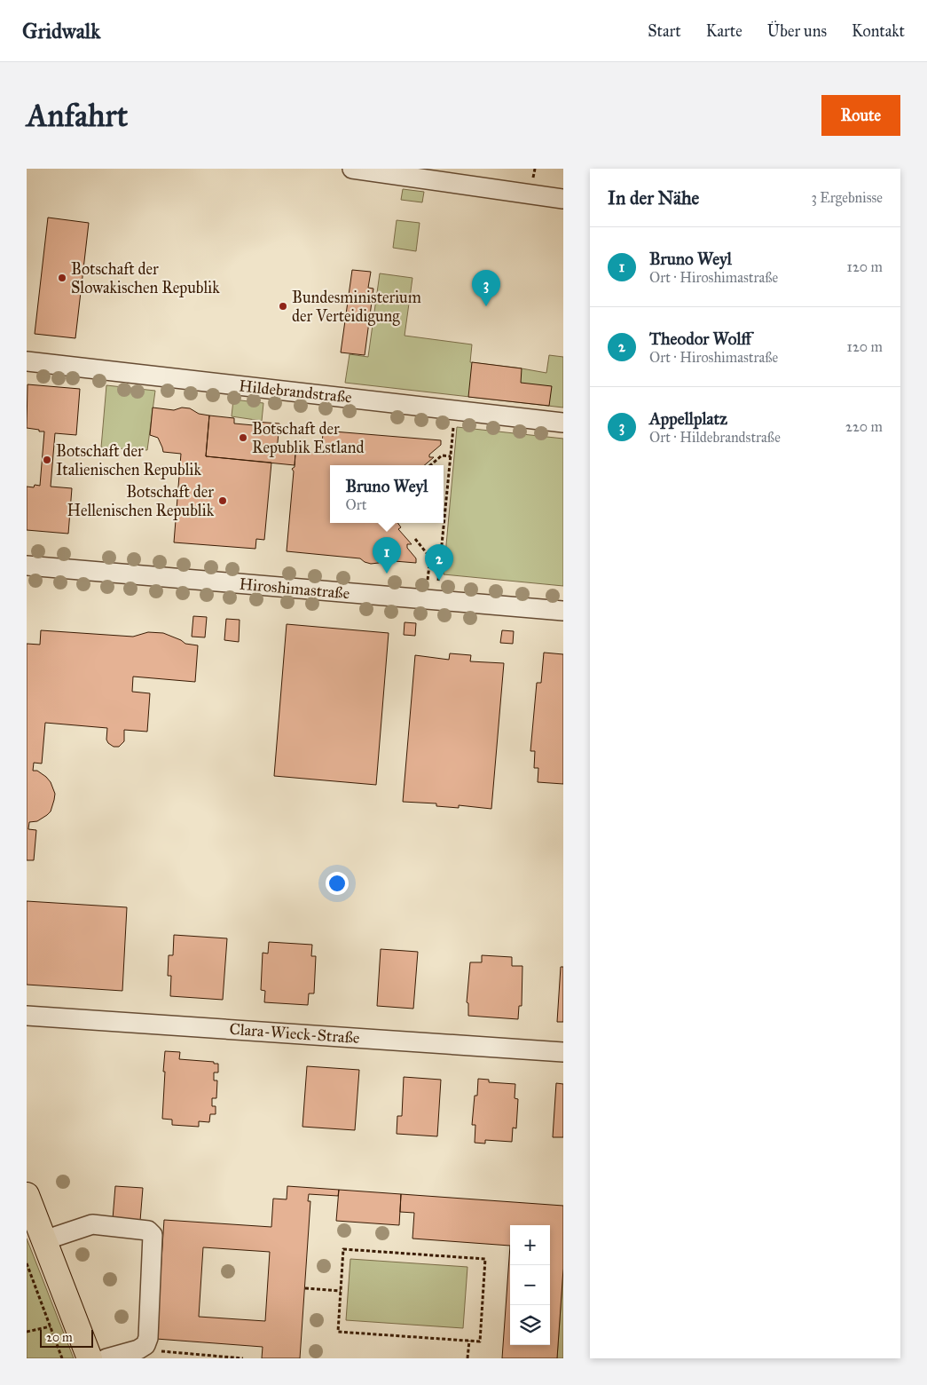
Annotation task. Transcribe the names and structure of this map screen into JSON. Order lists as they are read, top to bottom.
{
  "streets": {
    "street": ["Hildebrandstraße", "Hiroshimastraße", "Clara-Wieck-Straße"]
  },
  "places": [
    "Botschaft der Slowakischen Republik",
    "Bundesministerium der Verteidigung",
    "Botschaft der Republik Estland",
    "Botschaft der Italienischen Republik",
    "Botschaft der Hellenischen Republik"
  ],
  "scale_bar": "20 m",
  "page": {
    "header": "Gridwalk",
    "nav": [
      "Start",
      "Karte",
      "Über uns",
      "Kontakt"
    ],
    "buttons": "Route",
    "title": "Anfahrt",
    "heading": ["In der Nähe", "3 Ergebnisse"],
    "list": [
      {
        "mark": "1",
        "name": "Bruno Weyl",
        "note": "Ort · Hiroshimastraße",
        "value": "120 m"
      },
      {
        "mark": "2",
        "name": "Theodor Wolff",
        "note": "Ort · Hiroshimastraße",
        "value": "120 m"
      },
      {
        "mark": "3",
        "name": "Appellplatz",
        "note": "Ort · Hildebrandstraße",
        "value": "220 m"
      }
    ],
    "pins": ["3", "1", "2"],
    "popup": ["Bruno Weyl", "Ort"],
    "map_buttons": ["+", "−"],
    "scale": "20 m"
  }
}
